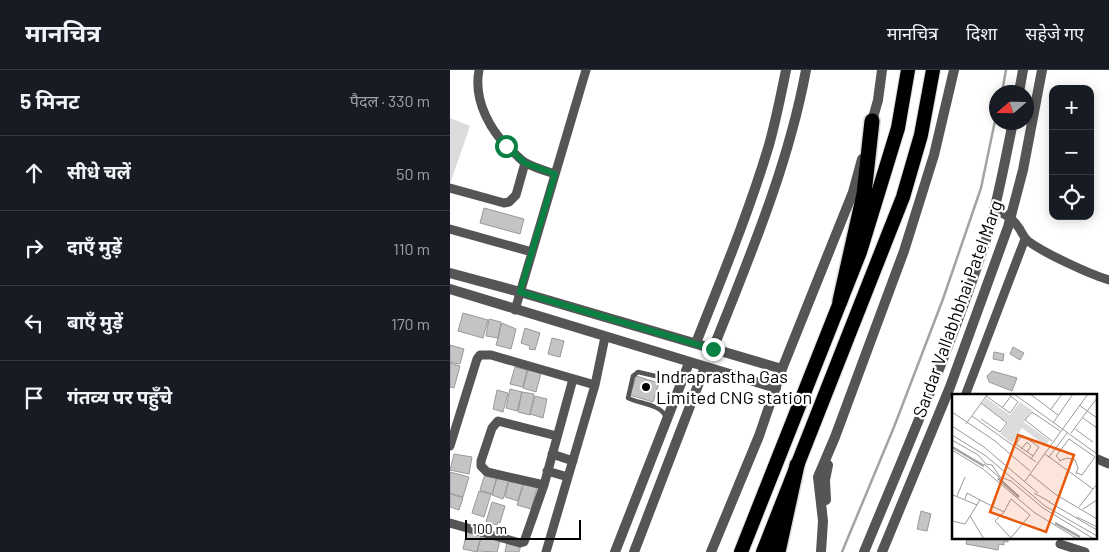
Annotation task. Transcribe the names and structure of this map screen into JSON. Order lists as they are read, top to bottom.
{
  "streets": {
    "street": ["Sardar Vallabhbhai Patel Marg"]
  },
  "places": ["Indraprastha Gas Limited CNG station"],
  "scale_bar": "100 m",
  "north": "left",
  "page": {
    "header": "मानचित्र",
    "nav": ["मानचित्र", "दिशा", "सहेजे गए"],
    "heading": ["5 मिनट", "पैदल · 330 m"],
    "map_buttons": ["+", "−"],
    "list": [
      ["सीधे चलें", "50 m"],
      ["दाएँ मुड़ें", "110 m"],
      ["बाएँ मुड़ें", "170 m"],
      "गंतव्य पर पहुँचे"
    ],
    "scale": "100 m"
  }
}
